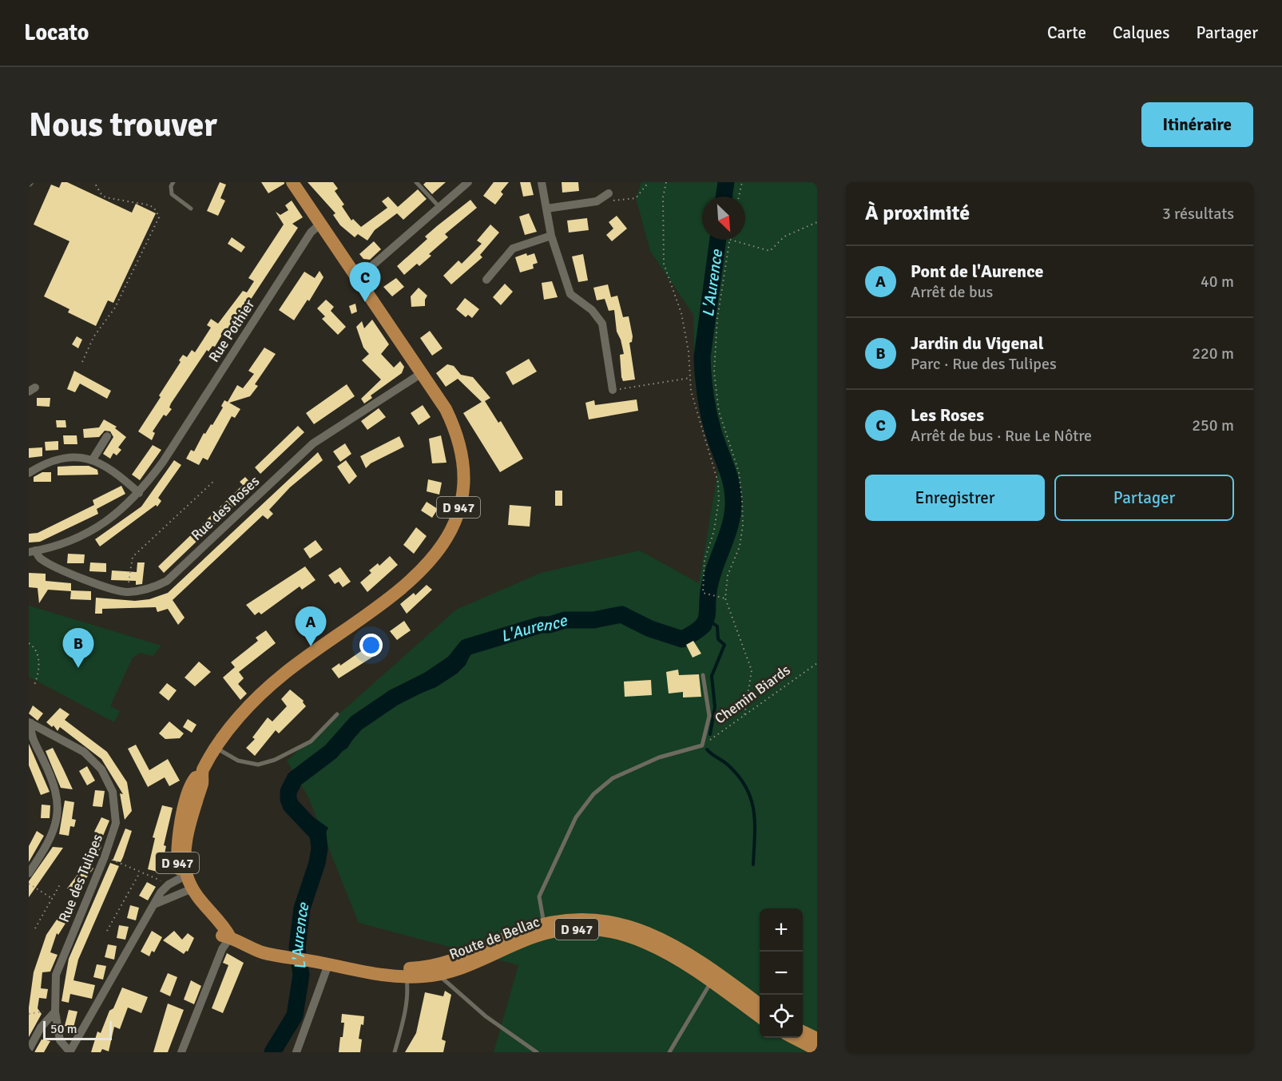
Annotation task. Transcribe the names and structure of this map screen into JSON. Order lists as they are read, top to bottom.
{
  "streets": {
    "main road": ["D 947", "Route de Bellac"],
    "street": ["Rue Pothier", "Rue des Roses", "Rue des Tulipes"],
    "lane": ["Chemin Biards"]
  },
  "crossings": [
    ["Rue Pothier", "D 947"],
    ["Rue Pothier", "Rue des Roses"],
    ["D 947", "Rue des Roses"],
    ["D 947", "Route de Bellac"]
  ],
  "water": ["L'Aurence"],
  "scale_bar": "50 m",
  "north": "bottom right",
  "page": {
    "header": "Locato",
    "nav": ["Carte", "Calques", "Partager"],
    "buttons": [
      "Itinéraire",
      ["Enregistrer", "Partager"]
    ],
    "title": "Nous trouver",
    "heading": ["À proximité", "3 résultats"],
    "list": [
      {
        "mark": "A",
        "name": "Pont de l'Aurence",
        "note": "Arrêt de bus",
        "value": "40 m"
      },
      {
        "mark": "B",
        "name": "Jardin du Vigenal",
        "note": "Parc · Rue des Tulipes",
        "value": "220 m"
      },
      {
        "mark": "C",
        "name": "Les Roses",
        "note": "Arrêt de bus · Rue Le Nôtre",
        "value": "250 m"
      }
    ],
    "pins": ["C", "A", "B"],
    "map_buttons": ["+", "−"],
    "scale": "50 m"
  }
}
